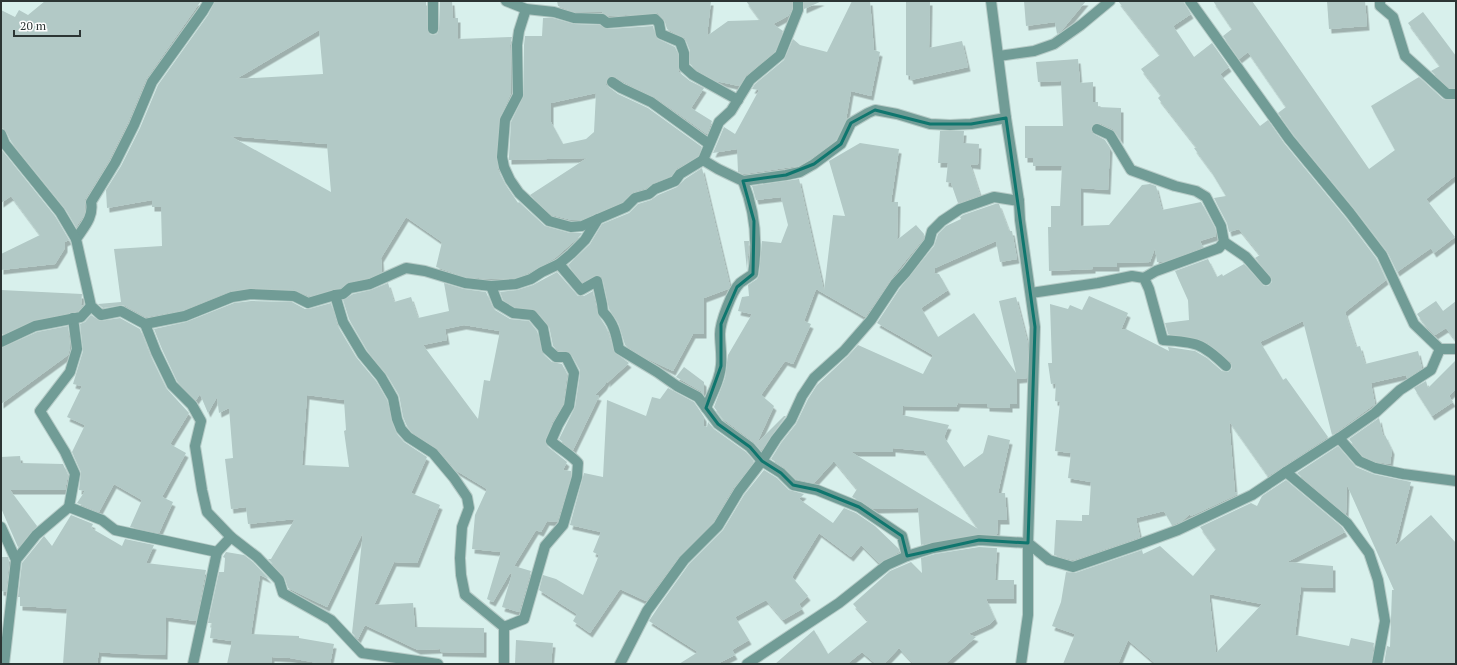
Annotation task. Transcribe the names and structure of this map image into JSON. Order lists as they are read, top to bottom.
{
  "scale_bar": "20 m"
}
